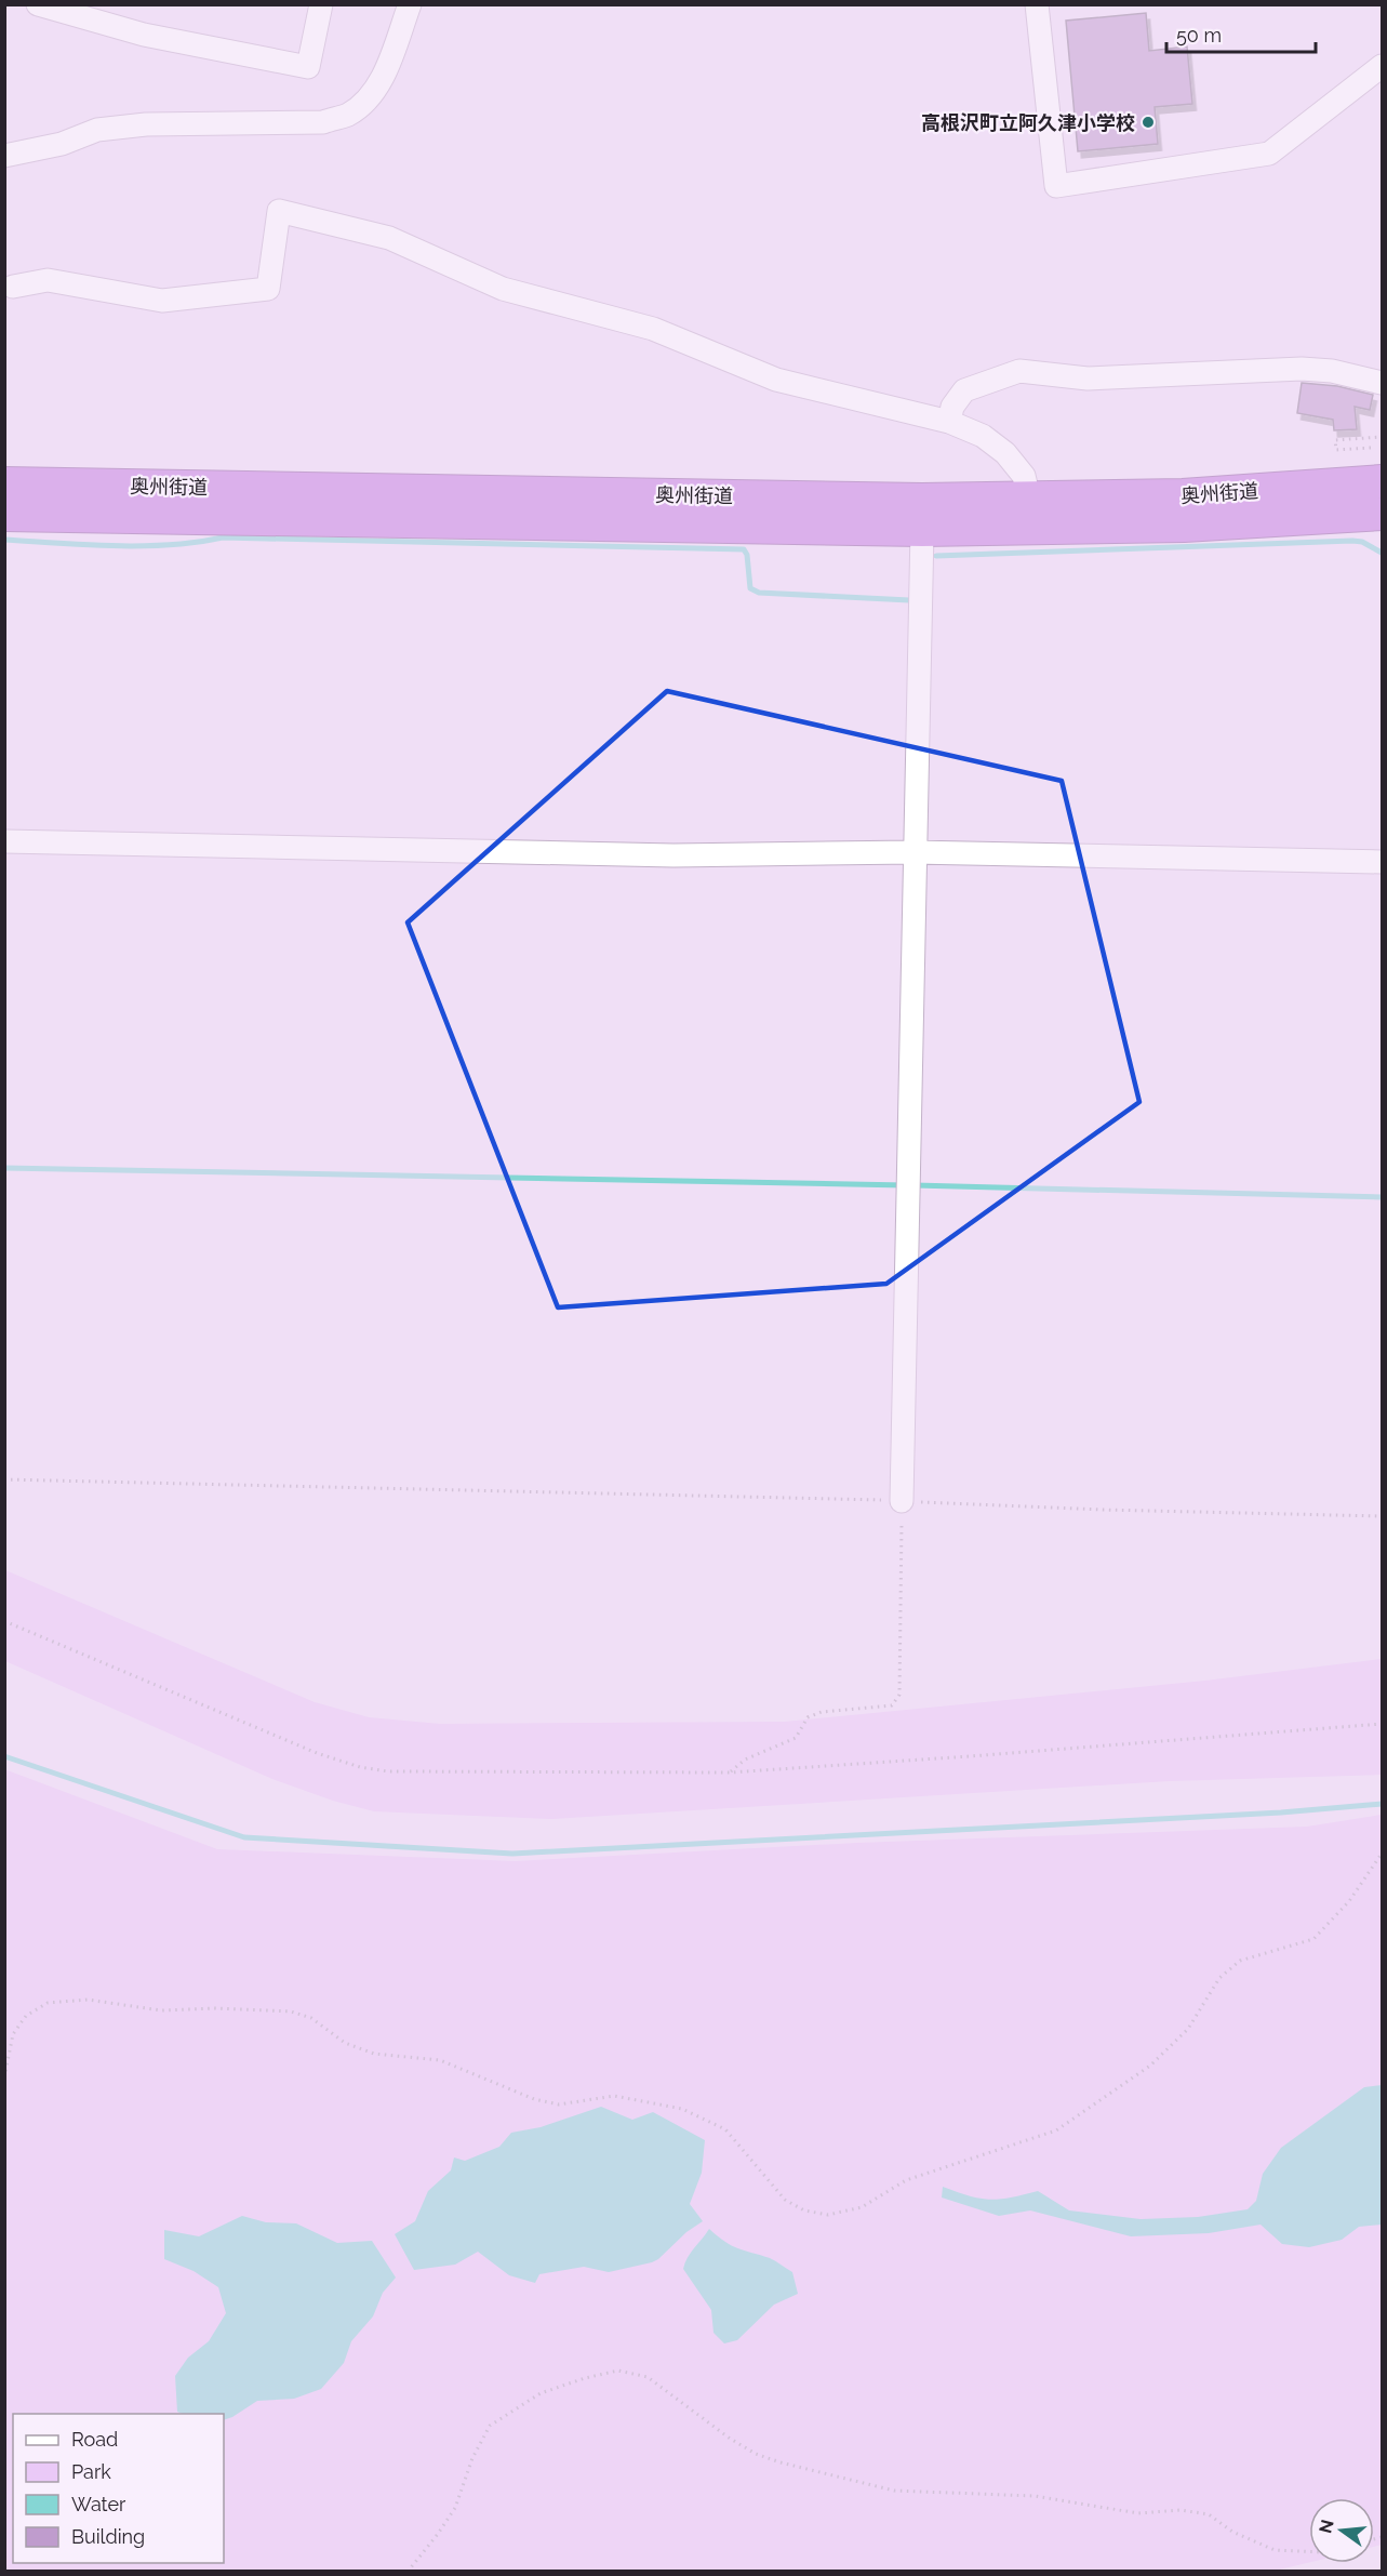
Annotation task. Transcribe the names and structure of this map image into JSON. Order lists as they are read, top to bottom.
{
  "streets": {
    "highway": ["奥州街道"]
  },
  "places": ["高根沢町立阿久津小学校"],
  "legend": [
    "Road",
    "Park",
    "Water",
    "Building"
  ],
  "scale_bar": "50 m",
  "north": "left"
}
